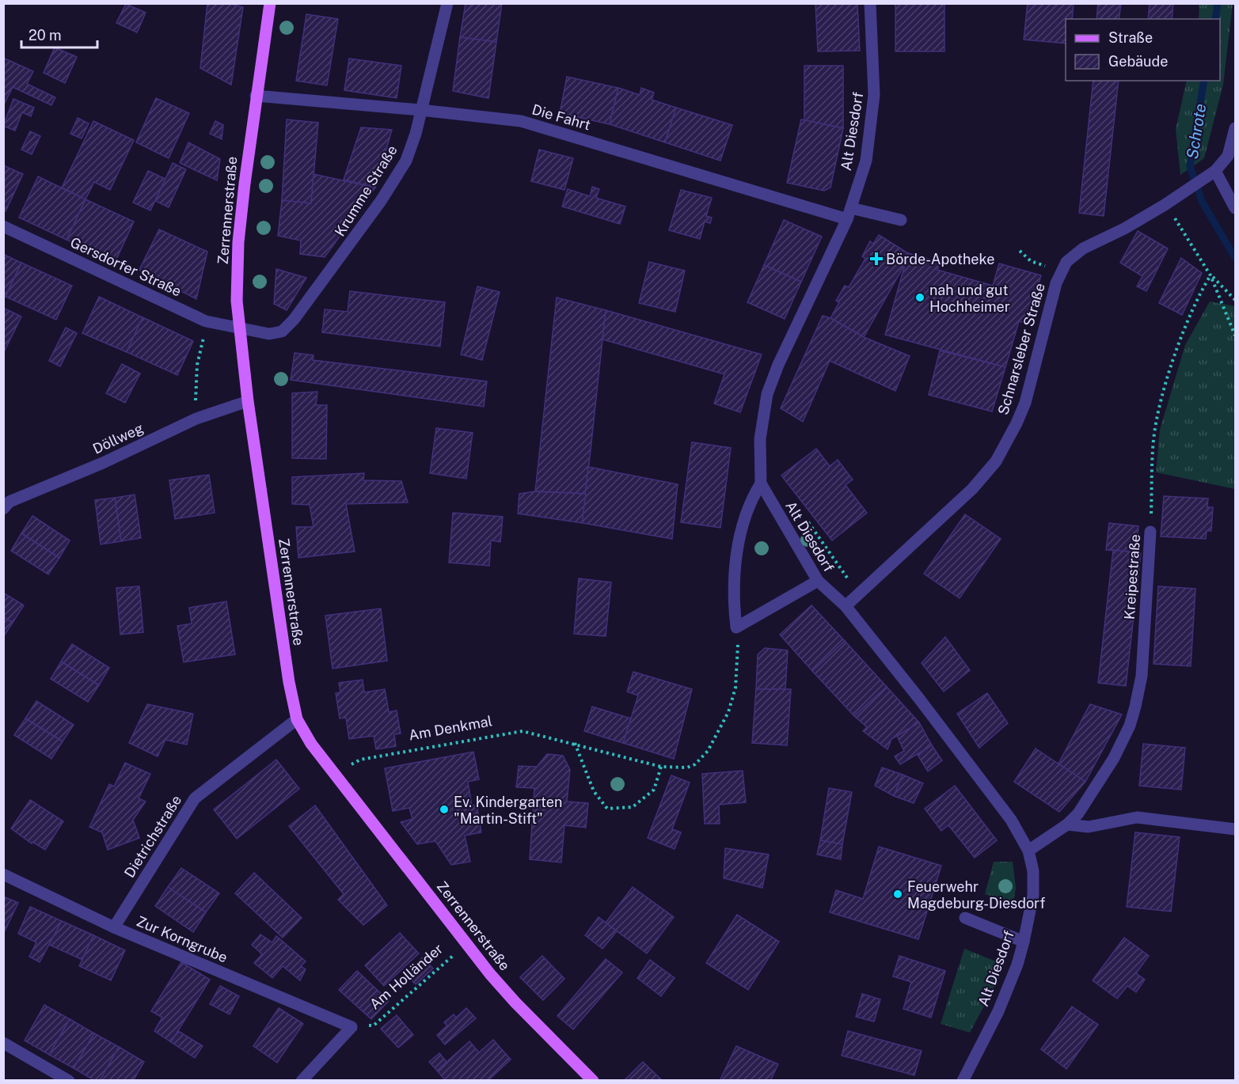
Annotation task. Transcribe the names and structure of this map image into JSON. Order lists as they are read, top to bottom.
{
  "streets": {
    "main road": ["Zerrennerstraße"],
    "street": [
      "Die Fahrt",
      "Alt Diesdorf",
      "Krumme Straße",
      "Gersdorfer Straße",
      "Schnarsleber Straße",
      "Döllweg",
      "Kreipestraße",
      "Dietrichstraße",
      "Zur Korngrube"
    ],
    "path": ["Am Denkmal", "Am Holländer"]
  },
  "crossings": [
    ["Die Fahrt", "Alt Diesdorf"],
    ["Die Fahrt", "Krumme Straße"],
    ["Die Fahrt", "Zerrennerstraße"],
    ["Alt Diesdorf", "Schnarsleber Straße"],
    ["Alt Diesdorf", "Kreipestraße"],
    ["Krumme Straße", "Zerrennerstraße"],
    ["Krumme Straße", "Gersdorfer Straße"],
    ["Zerrennerstraße", "Gersdorfer Straße"],
    ["Zerrennerstraße", "Döllweg"],
    ["Zerrennerstraße", "Am Denkmal"],
    ["Zerrennerstraße", "Dietrichstraße"],
    ["Zerrennerstraße", "Am Holländer"],
    ["Dietrichstraße", "Zur Korngrube"],
    ["Zur Korngrube", "Am Holländer"]
  ],
  "water": ["Schrote"],
  "places": {
    "health": ["Börde-Apotheke"],
    "other": ["nah und gut Hochheimer", "Ev. Kindergarten \"Martin-Stift\"", "Feuerwehr Magdeburg-Diesdorf"]
  },
  "legend": ["Straße", "Gebäude"],
  "scale_bar": "20 m"
}
